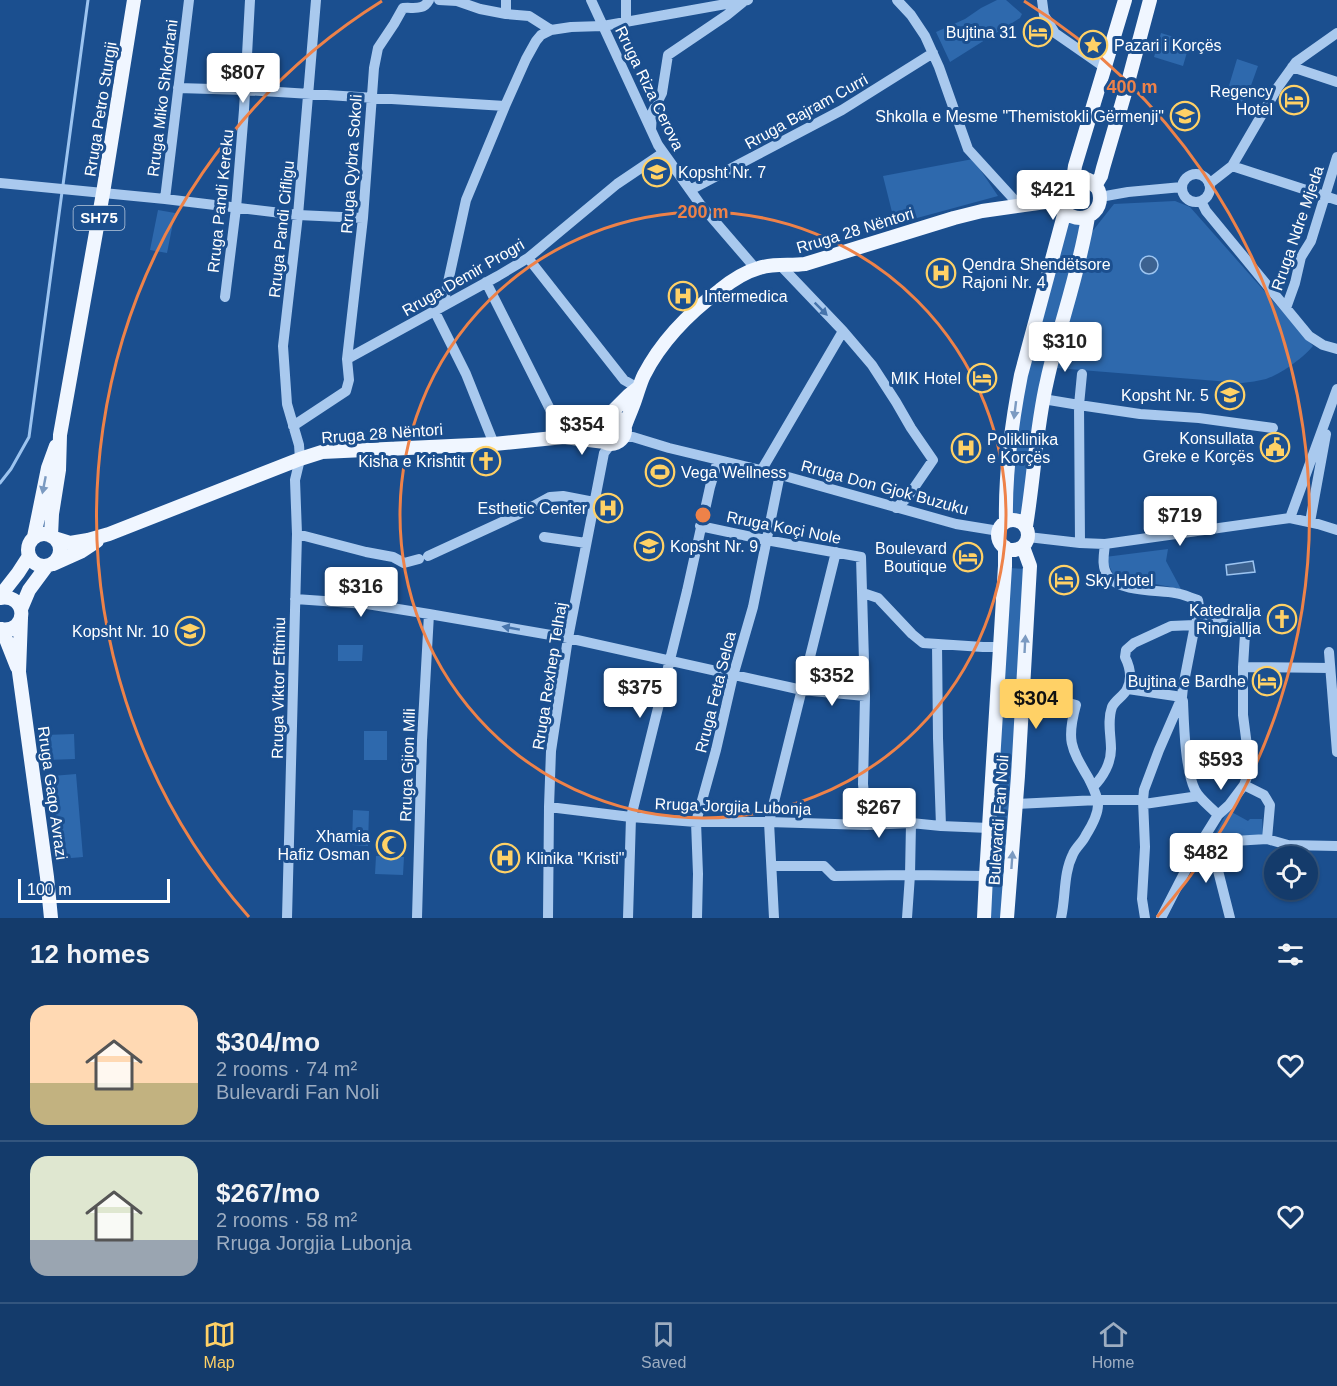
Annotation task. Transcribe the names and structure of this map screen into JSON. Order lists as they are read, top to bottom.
{
  "streets": {
    "main road": [
      "Rruga Petro Sturgji",
      "SH75",
      "Rruga 28 Nëntori",
      "Rruga Gaqo Avrazi",
      "Bulevardi Fan Noli"
    ],
    "street": [
      "Rruga Riza Cerova",
      "Rruga Miko Shkodrani",
      "Rruga Bajram Curri",
      "Rruga Qybra Sokoli",
      "Rruga Pandi Kereku",
      "Rruga Ndre Mjeda",
      "Rruga Pandi Cifligu",
      "Rruga Demir Progri",
      "Rruga Don Gjok Buzuku",
      "Rruga Koçi Nole",
      "Rruga Rexhep Telhaj",
      "Rruga Viktor Eftimiu",
      "Rruga Feta Selca",
      "Rruga Gjion Mili",
      "Rruga Jorgjia Lubonja"
    ]
  },
  "crossings": [
    ["Rruga Riza Cerova", "Rruga Bajram Curri"],
    ["Rruga Riza Cerova", "Rruga 28 Nëntori"],
    ["Rruga Riza Cerova", "Rruga Demir Progri"],
    ["Rruga Petro Sturgji", "SH75"],
    ["Rruga Petro Sturgji", "Rruga 28 Nëntori"],
    ["Rruga Qybra Sokoli", "Rruga Demir Progri"],
    ["SH75", "Rruga 28 Nëntori"],
    ["SH75", "Rruga Gaqo Avrazi"],
    ["Rruga Pandi Cifligu", "Rruga 28 Nëntori"],
    ["Rruga Pandi Cifligu", "Rruga Viktor Eftimiu"],
    ["Rruga 28 Nëntori", "Rruga Don Gjok Buzuku"],
    ["Rruga 28 Nëntori", "Rruga Rexhep Telhaj"],
    ["Rruga 28 Nëntori", "Rruga Viktor Eftimiu"],
    ["Rruga 28 Nëntori", "Bulevardi Fan Noli"],
    ["Rruga Don Gjok Buzuku", "Rruga Rexhep Telhaj"],
    ["Rruga Don Gjok Buzuku", "Rruga Feta Selca"],
    ["Rruga Don Gjok Buzuku", "Bulevardi Fan Noli"],
    ["Rruga Koçi Nole", "Rruga Feta Selca"],
    ["Rruga Rexhep Telhaj", "Rruga Jorgjia Lubonja"],
    ["Rruga Feta Selca", "Rruga Jorgjia Lubonja"],
    ["Rruga Jorgjia Lubonja", "Bulevardi Fan Noli"]
  ],
  "places": {
    "hotel": [
      "Bujtina 31",
      "Regency Hotel",
      "MIK Hotel",
      "Boulevard Boutique",
      "Sky Hotel",
      "Bujtina e Bardhe"
    ],
    "place": ["Pazari i Korçës"],
    "school or university": [
      "Shkolla e Mesme \"Themistokli Gërmenji\"",
      "Kopsht Nr. 7",
      "Kopsht Nr. 5",
      "Kopsht Nr. 9",
      "Kopsht Nr. 10"
    ],
    "hospital": [
      "Qendra Shendëtsore Rajoni Nr. 4",
      "Intermedica",
      "Poliklinika e Korçës",
      "Esthetic Center",
      "Klinika \"Kristi\""
    ],
    "public building": ["Konsullata Greke e Korçës"],
    "church": ["Kisha e Krishtit", "Katedralja Ringjallja"],
    "sports": ["Vega Wellness"],
    "mosque": ["Xhamia Hafiz Osman"]
  },
  "scale_bar": "100 m",
  "page": {
    "price": [
      "$807",
      "$421",
      "$310",
      "$354",
      "$719",
      "$316",
      "$352",
      "$375",
      "$304",
      "$593",
      "$267",
      "$482"
    ],
    "scale": "100 m",
    "heading": "12 homes",
    "list": [
      {
        "name": "$304/mo",
        "note": "2 rooms · 74 m² · Bulevardi Fan Noli"
      },
      {
        "name": "$267/mo",
        "note": "2 rooms · 58 m² · Rruga Jorgjia Lubonja"
      }
    ],
    "tabs": ["Map", "Saved", "Home"]
  },
  "rings": ["400 m", "200 m"]
}
